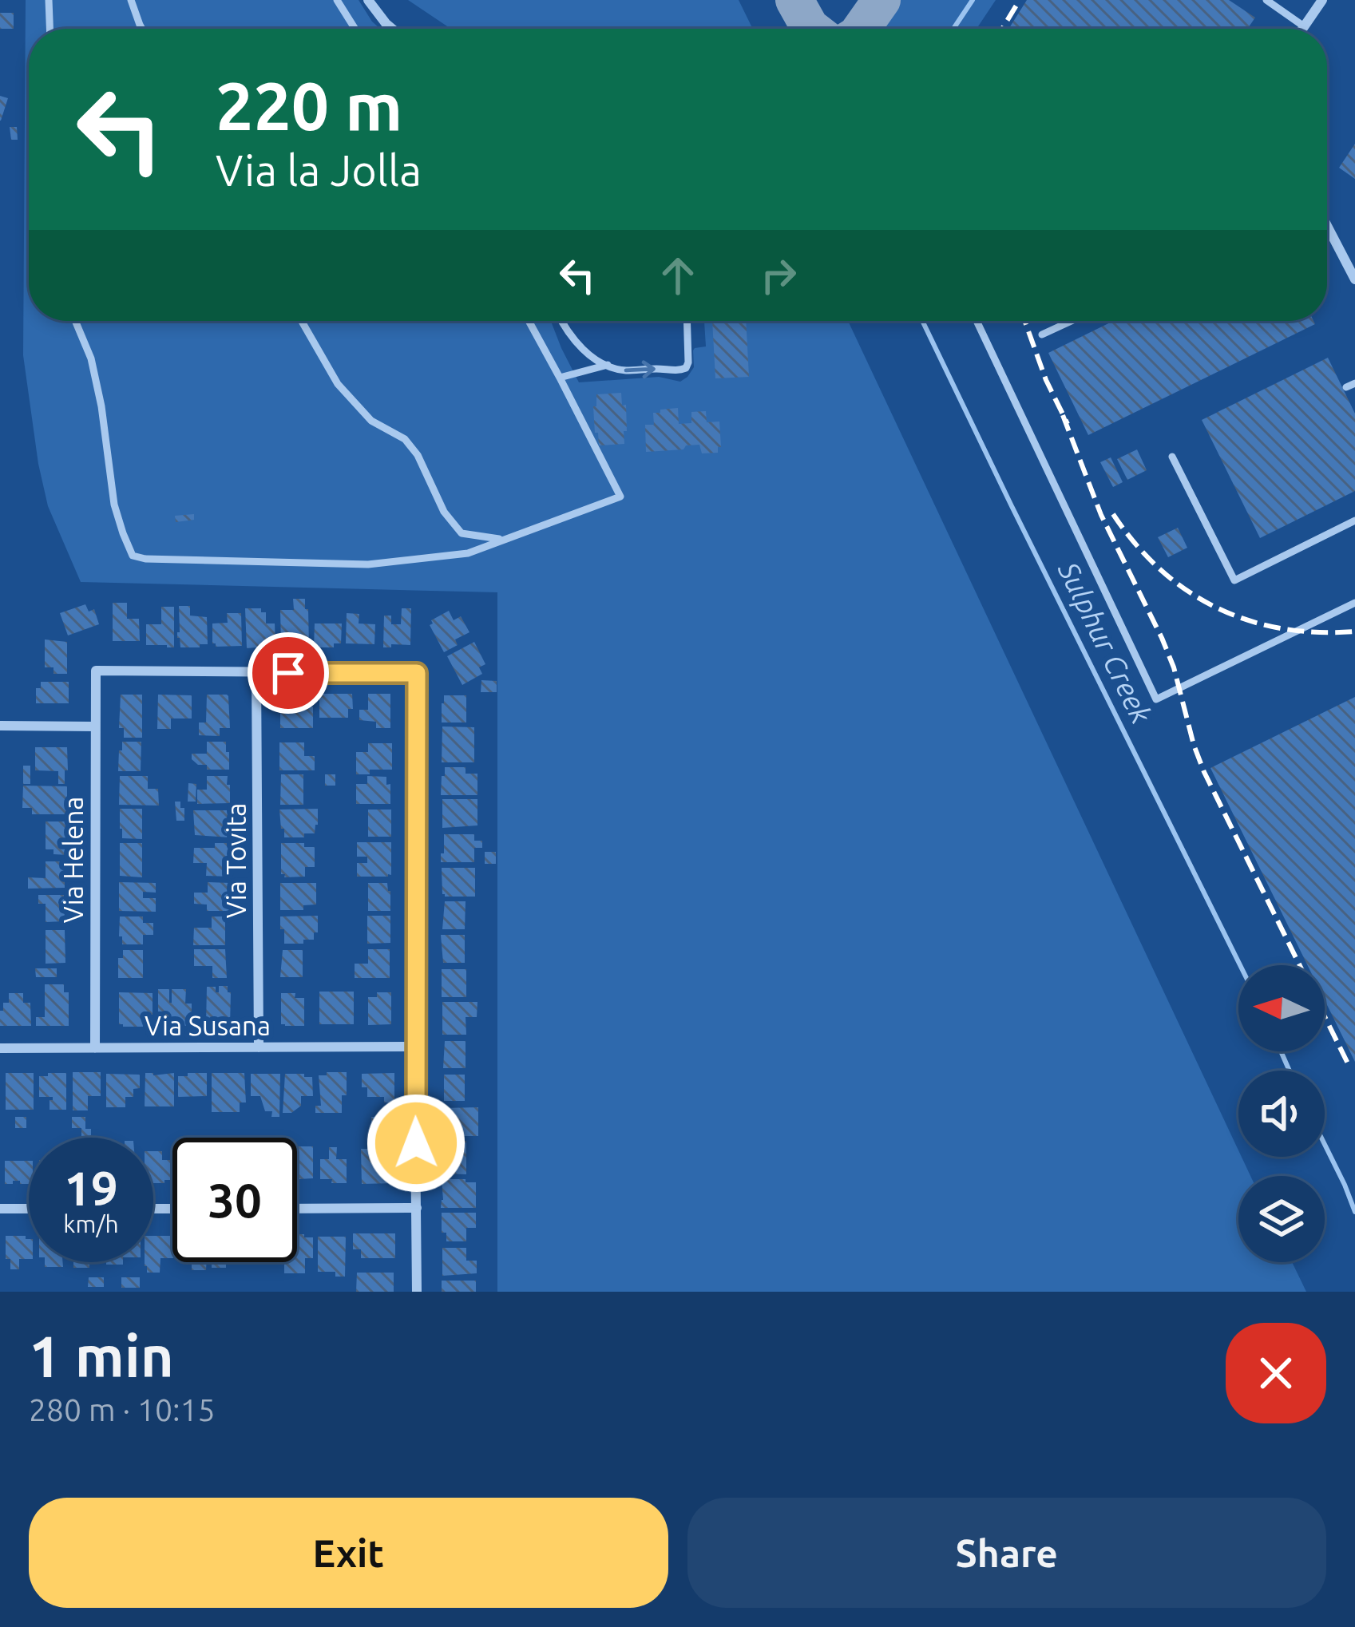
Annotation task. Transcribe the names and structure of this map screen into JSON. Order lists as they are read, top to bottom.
{
  "streets": {
    "street": ["Via Helena", "Via Tovita", "Via Susana"]
  },
  "crossings": [
    ["Via Helena", "Via Tovita"],
    ["Via Helena", "Via Susana"],
    ["Via Tovita", "Via Susana"]
  ],
  "water": ["Sulphur Creek"],
  "north": "left",
  "page": {
    "turn": ["220 m", "Via la Jolla"],
    "speed": "19 km/h",
    "limit": "30",
    "heading": ["1 min", "280 m · 10:15"],
    "buttons": ["Exit", "Share"]
  }
}
